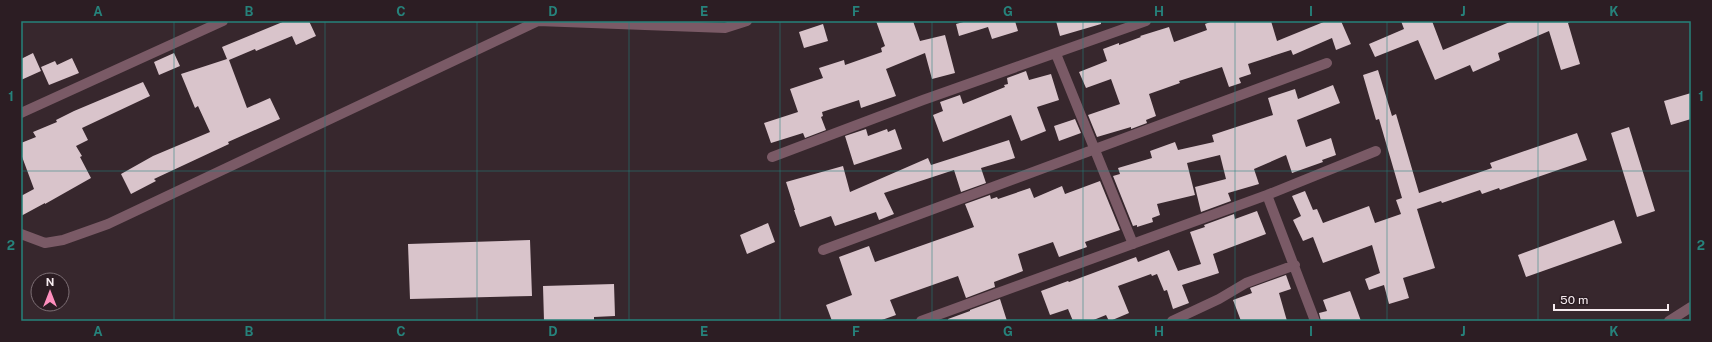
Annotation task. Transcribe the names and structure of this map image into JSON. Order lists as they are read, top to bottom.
{
  "scale_bar": "50 m",
  "north": "top",
  "grid": {
    "columns": [
      "A",
      "B",
      "C",
      "D",
      "E",
      "F",
      "G",
      "H",
      "I",
      "J",
      "K"
    ],
    "rows": ["1", "2"]
  }
}
